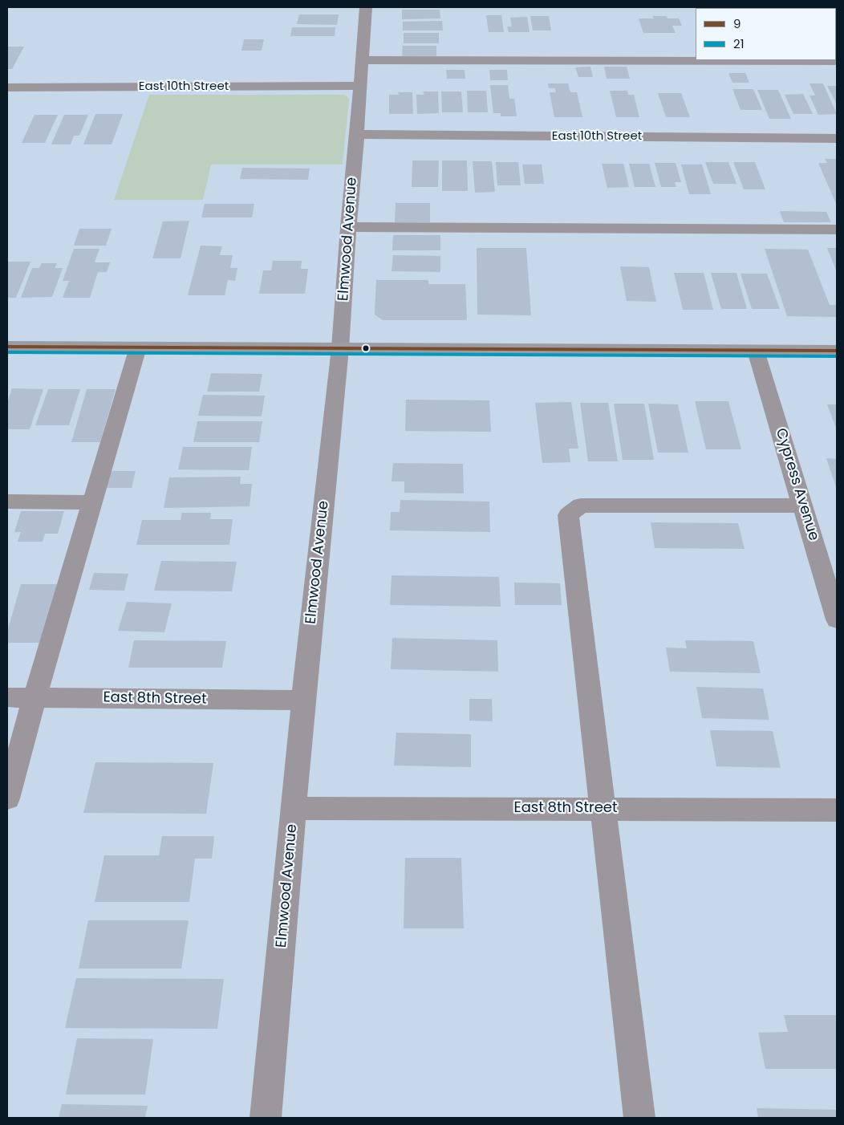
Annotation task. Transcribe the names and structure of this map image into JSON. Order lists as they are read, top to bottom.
{
  "streets": {
    "street": [
      "East 10th Street",
      "Elmwood Avenue",
      "Cypress Avenue",
      "East 8th Street"
    ]
  },
  "crossings": [
    ["East 10th Street", "Elmwood Avenue"],
    ["Elmwood Avenue", "East 8th Street"]
  ],
  "lines": ["transit line 9", "transit line 21"],
  "legend": ["9", "21"]
}
